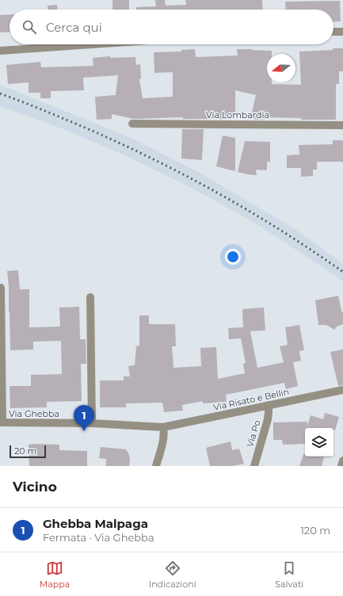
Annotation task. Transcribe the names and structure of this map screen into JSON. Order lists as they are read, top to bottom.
{
  "streets": {
    "street": [
      "Via Lombardia",
      "Via Risato e Bellin",
      "Via Ghebba",
      "Via Po"
    ]
  },
  "crossings": [
    ["Via Risato e Bellin", "Via Ghebba"],
    ["Via Risato e Bellin", "Via Po"]
  ],
  "scale_bar": "20 m",
  "north": "left",
  "page": {
    "search": "Cerca qui",
    "pins": "1",
    "scale": "20 m",
    "heading": "Vicino",
    "list": [
      {
        "mark": "1",
        "name": "Ghebba Malpaga",
        "note": "Fermata · Via Ghebba",
        "value": "120 m"
      }
    ],
    "nav": ["Mappa", "Indicazioni", "Salvati"]
  }
}
